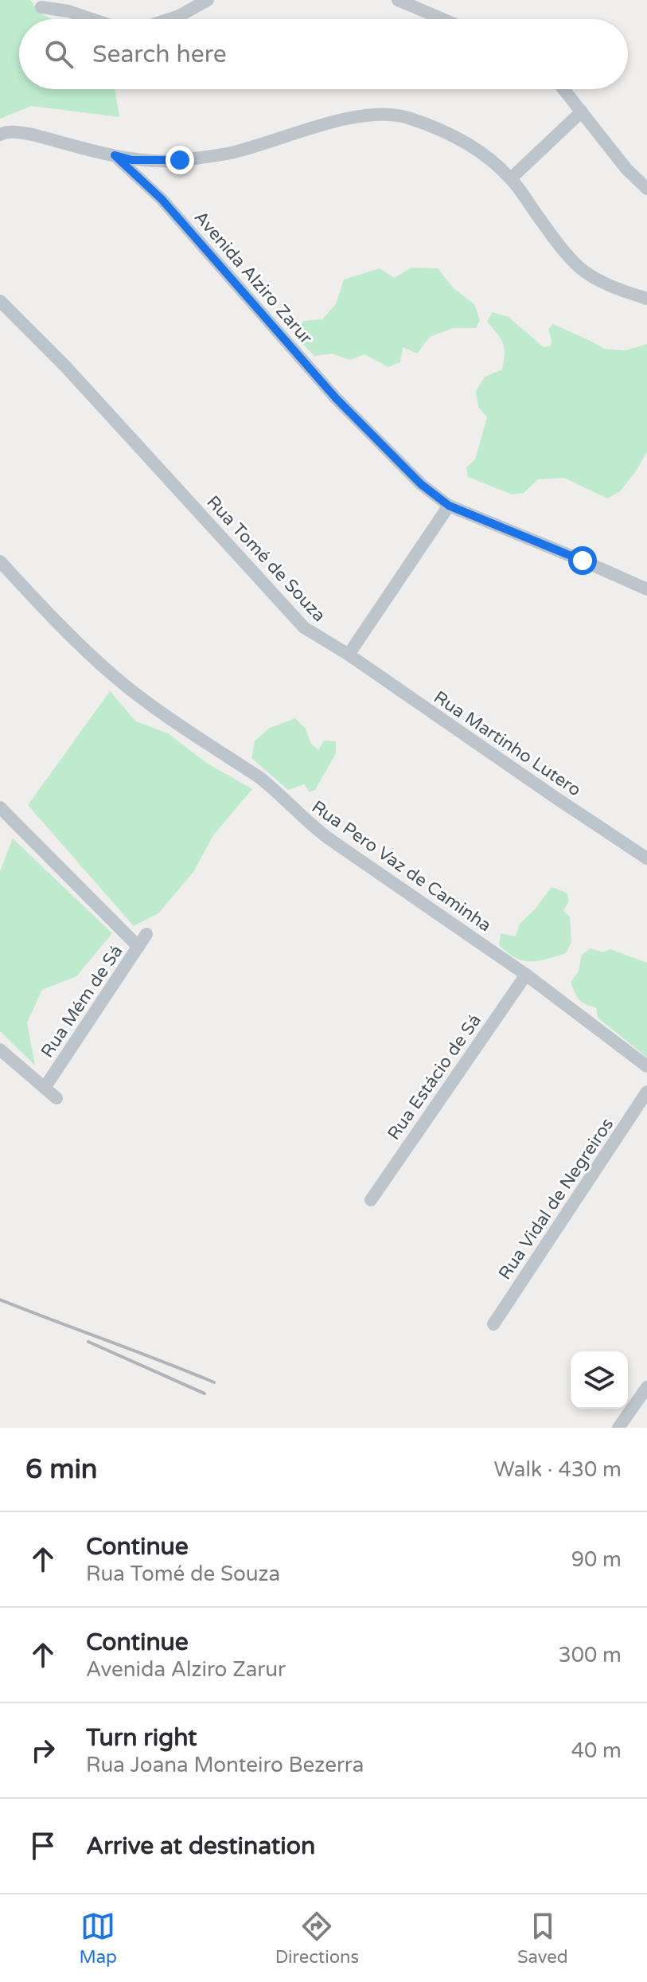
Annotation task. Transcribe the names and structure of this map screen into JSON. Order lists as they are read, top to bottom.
{
  "streets": {
    "street": [
      "Avenida Alziro Zarur",
      "Rua Tomé de Souza",
      "Rua Martinho Lutero",
      "Rua Pero Vaz de Caminha",
      "Rua Mém de Sá",
      "Rua Estácio de Sá",
      "Rua Vidal de Negreiros"
    ]
  },
  "crossings": [
    ["Rua Tomé de Souza", "Rua Martinho Lutero"],
    ["Rua Pero Vaz de Caminha", "Rua Estácio de Sá"]
  ],
  "page": {
    "search": "Search here",
    "heading": ["6 min", "Walk · 430 m"],
    "list": [
      ["Continue", "Rua Tomé de Souza", "90 m"],
      ["Continue", "Avenida Alziro Zarur", "300 m"],
      ["Turn right", "Rua Joana Monteiro Bezerra", "40 m"],
      "Arrive at destination"
    ],
    "nav": ["Map", "Directions", "Saved"]
  }
}
